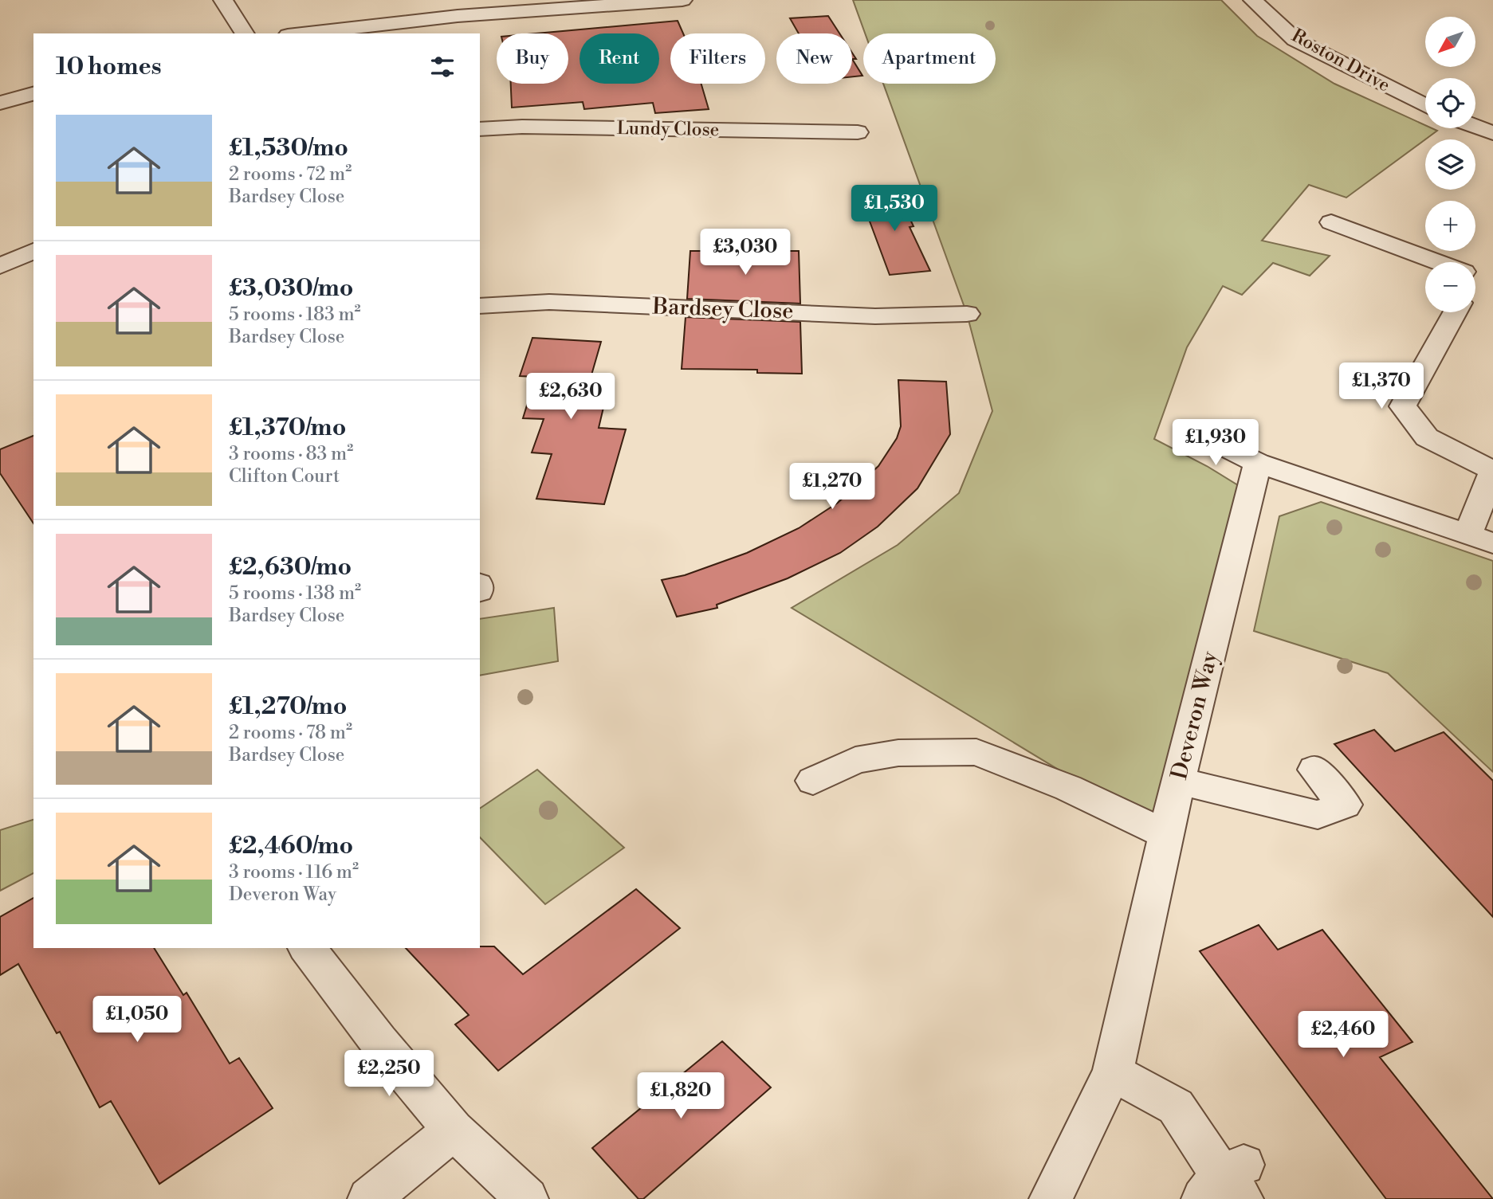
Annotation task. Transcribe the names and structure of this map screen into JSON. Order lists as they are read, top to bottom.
{
  "streets": {
    "street": [
      "Roston Drive",
      "Lundy Close",
      "Bardsey Close",
      "Deveron Way"
    ]
  },
  "north": "bottom left",
  "page": {
    "map_buttons": ["+", "−"],
    "chip": [
      "Buy",
      "Rent",
      "Filters",
      "New",
      "Apartment"
    ],
    "heading": "10 homes",
    "list": [
      {
        "name": "£1,530/mo",
        "note": "2 rooms · 72 m² · Bardsey Close"
      },
      {
        "name": "£3,030/mo",
        "note": "5 rooms · 183 m² · Bardsey Close"
      },
      {
        "name": "£1,370/mo",
        "note": "3 rooms · 83 m² · Clifton Court"
      },
      {
        "name": "£2,630/mo",
        "note": "5 rooms · 138 m² · Bardsey Close"
      },
      {
        "name": "£1,270/mo",
        "note": "2 rooms · 78 m² · Bardsey Close"
      },
      {
        "name": "£2,460/mo",
        "note": "3 rooms · 116 m² · Deveron Way"
      }
    ],
    "price": [
      "£1,530",
      "£3,030",
      "£1,370",
      "£2,630",
      "£1,930",
      "£1,270",
      "£1,050",
      "£2,460",
      "£2,250",
      "£1,820"
    ]
  }
}
